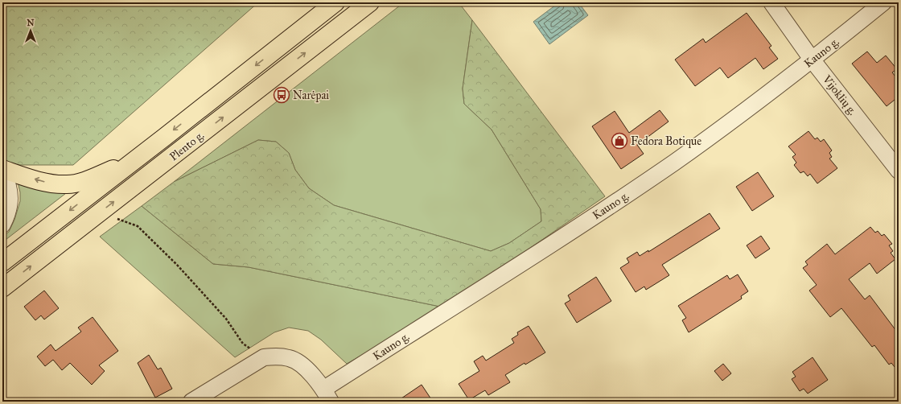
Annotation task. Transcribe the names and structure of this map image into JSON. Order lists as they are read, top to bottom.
{
  "streets": {
    "highway": ["Plento g."],
    "street": ["Kauno g.", "Vijoklių g."]
  },
  "crossings": [
    ["Kauno g.", "Vijoklių g."]
  ],
  "places": {
    "bus stop": ["Narėpai"],
    "shop": ["Fedora Botique"]
  },
  "north": "top"
}
